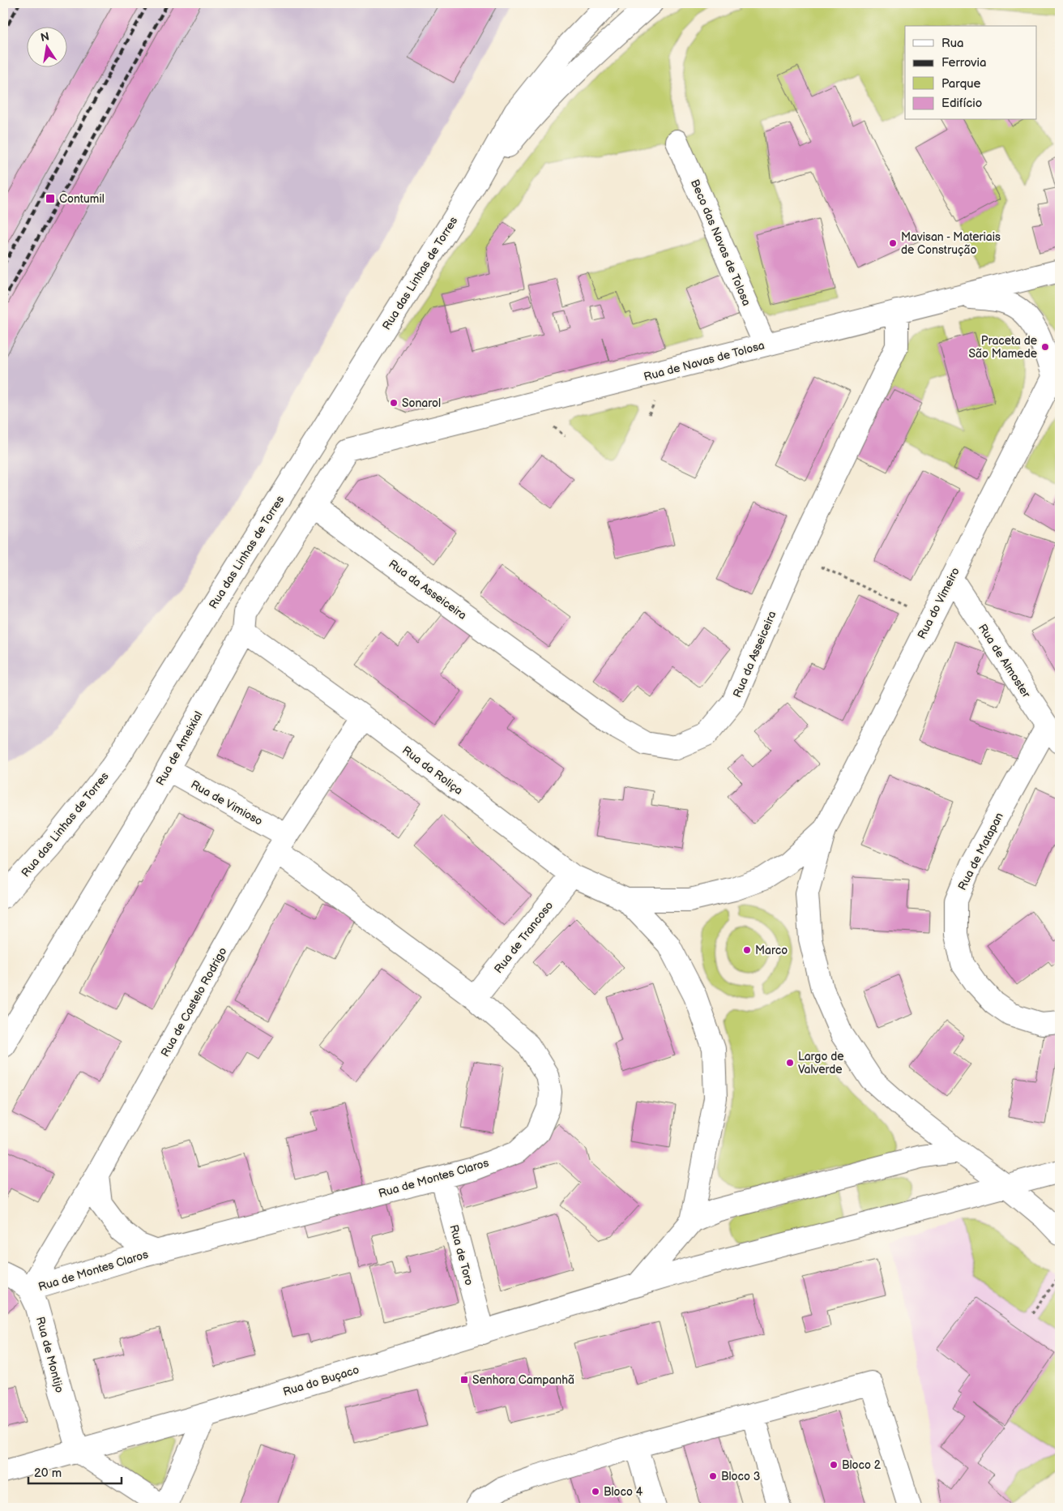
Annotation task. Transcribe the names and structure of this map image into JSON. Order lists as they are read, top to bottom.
{
  "streets": {
    "street": [
      "Beco das Navas de Tolosa",
      "Rua das Linhas de Torres",
      "Rua de Navas de Tolosa",
      "Rua da Asseiceira",
      "Rua do Vimeiro",
      "Rua de Almoster",
      "Rua de Ameixial",
      "Rua da Roliça",
      "Rua de Vimioso",
      "Rua de Matapan",
      "Rua de Trancoso",
      "Rua de Castelo Rodrigo",
      "Rua de Montes Claros",
      "Rua de Toro",
      "Rua de Montijo",
      "Rua do Buçaco"
    ]
  },
  "crossings": [
    ["Beco das Navas de Tolosa", "Rua de Navas de Tolosa"],
    ["Rua de Navas de Tolosa", "Rua da Asseiceira"],
    ["Rua de Navas de Tolosa", "Rua de Ameixial"],
    ["Rua da Asseiceira", "Rua de Ameixial"],
    ["Rua do Vimeiro", "Rua de Almoster"],
    ["Rua de Almoster", "Rua de Matapan"],
    ["Rua de Ameixial", "Rua da Roliça"],
    ["Rua de Ameixial", "Rua de Vimioso"],
    ["Rua da Roliça", "Rua de Trancoso"],
    ["Rua da Roliça", "Rua de Castelo Rodrigo"],
    ["Rua de Vimioso", "Rua de Castelo Rodrigo"],
    ["Rua de Vimioso", "Rua de Montes Claros"],
    ["Rua de Trancoso", "Rua de Montes Claros"],
    ["Rua de Castelo Rodrigo", "Rua de Montes Claros"],
    ["Rua de Castelo Rodrigo", "Rua de Montijo"],
    ["Rua de Montes Claros", "Rua de Toro"],
    ["Rua de Montes Claros", "Rua de Montijo"],
    ["Rua de Toro", "Rua do Buçaco"],
    ["Rua de Montijo", "Rua do Buçaco"]
  ],
  "places": {
    "transit": ["Contumil", "Senhora Campanhã"],
    "other": [
      "Mavisan - Materiais de Construção",
      "Praceta de São Mamede",
      "Sonarol",
      "Marco",
      "Largo de Valverde",
      "Bloco 2",
      "Bloco 3",
      "Bloco 4"
    ]
  },
  "legend": [
    "Rua",
    "Ferrovia",
    "Parque",
    "Edifício"
  ],
  "scale_bar": "20 m",
  "north": "top"
}
